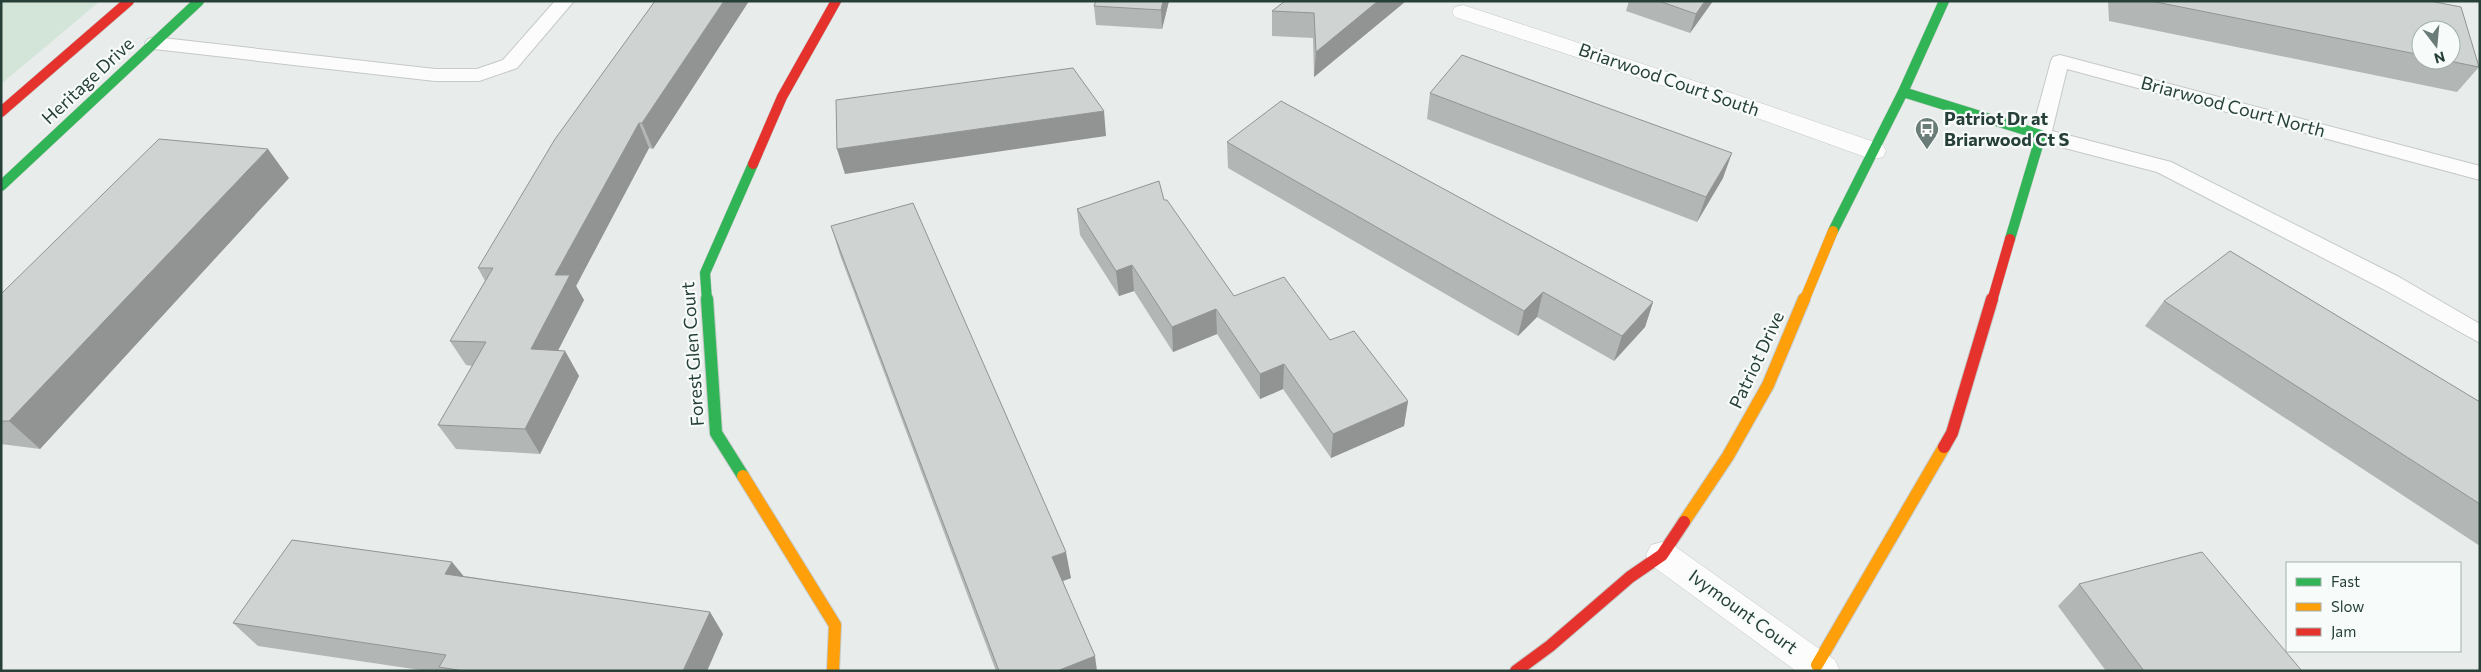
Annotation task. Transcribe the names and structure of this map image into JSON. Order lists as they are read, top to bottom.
{
  "streets": {
    "street": [
      "Briarwood Court South",
      "Heritage Drive",
      "Forest Glen Court",
      "Patriot Drive",
      "Ivymount Court"
    ],
    "lane": ["Briarwood Court North"]
  },
  "crossings": [
    ["Briarwood Court South", "Patriot Drive"],
    ["Patriot Drive", "Ivymount Court"]
  ],
  "places": {
    "bus stop": ["Patriot Dr at Briarwood Ct S"]
  },
  "legend": ["Fast", "Slow", "Jam"],
  "north": "bottom"
}
